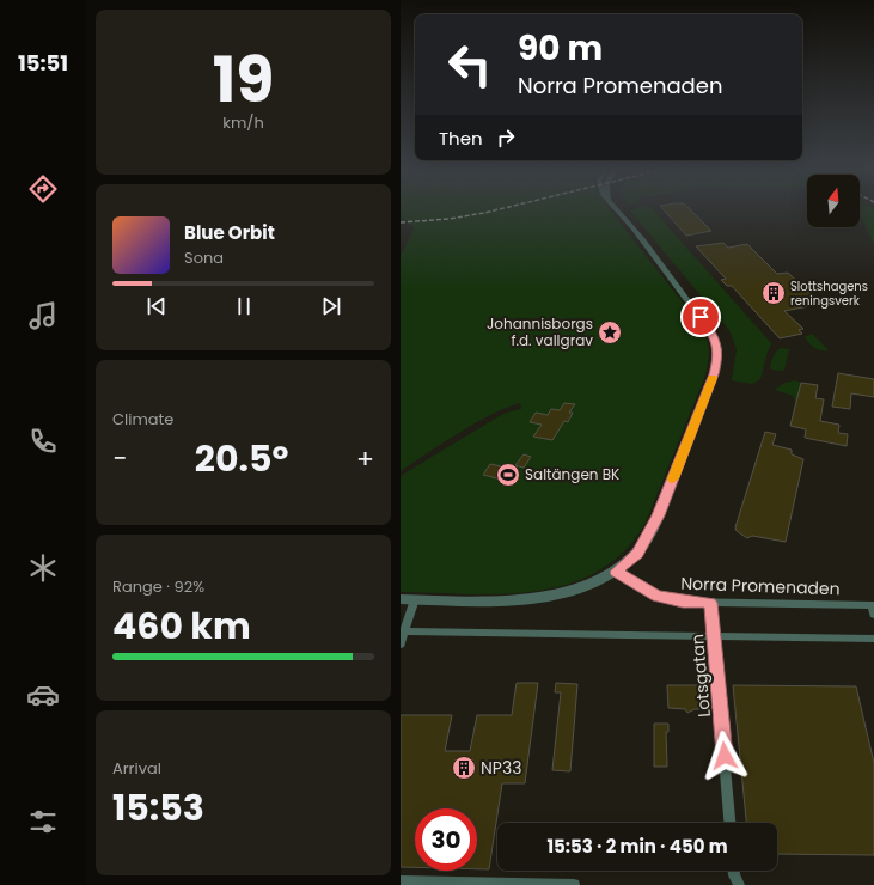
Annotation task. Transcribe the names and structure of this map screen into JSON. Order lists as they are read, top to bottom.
{
  "streets": {
    "street": ["Norra Promenaden", "Lotsgatan"]
  },
  "crossings": [
    ["Norra Promenaden", "Lotsgatan"]
  ],
  "places": {
    "building": ["Slottshagens reningsverk", "NP33"],
    "place": ["Johannisborgs f.d. vallgrav"],
    "sports": ["Saltängen BK"]
  },
  "north": "top",
  "page": {
    "tabs": "15:51",
    "tile": [
      ["19", "km/h"],
      "Climate",
      ["Range · 92%", "460 km"],
      ["Arrival", "15:53"]
    ],
    "turn": ["90 m", "Norra Promenaden"],
    "then": "Then",
    "song": ["Blue Orbit", "Sona"],
    "heat": ["−", "20.5°", "+"],
    "limit": "30",
    "trip": "15:53 · 2 min · 450 m"
  }
}
